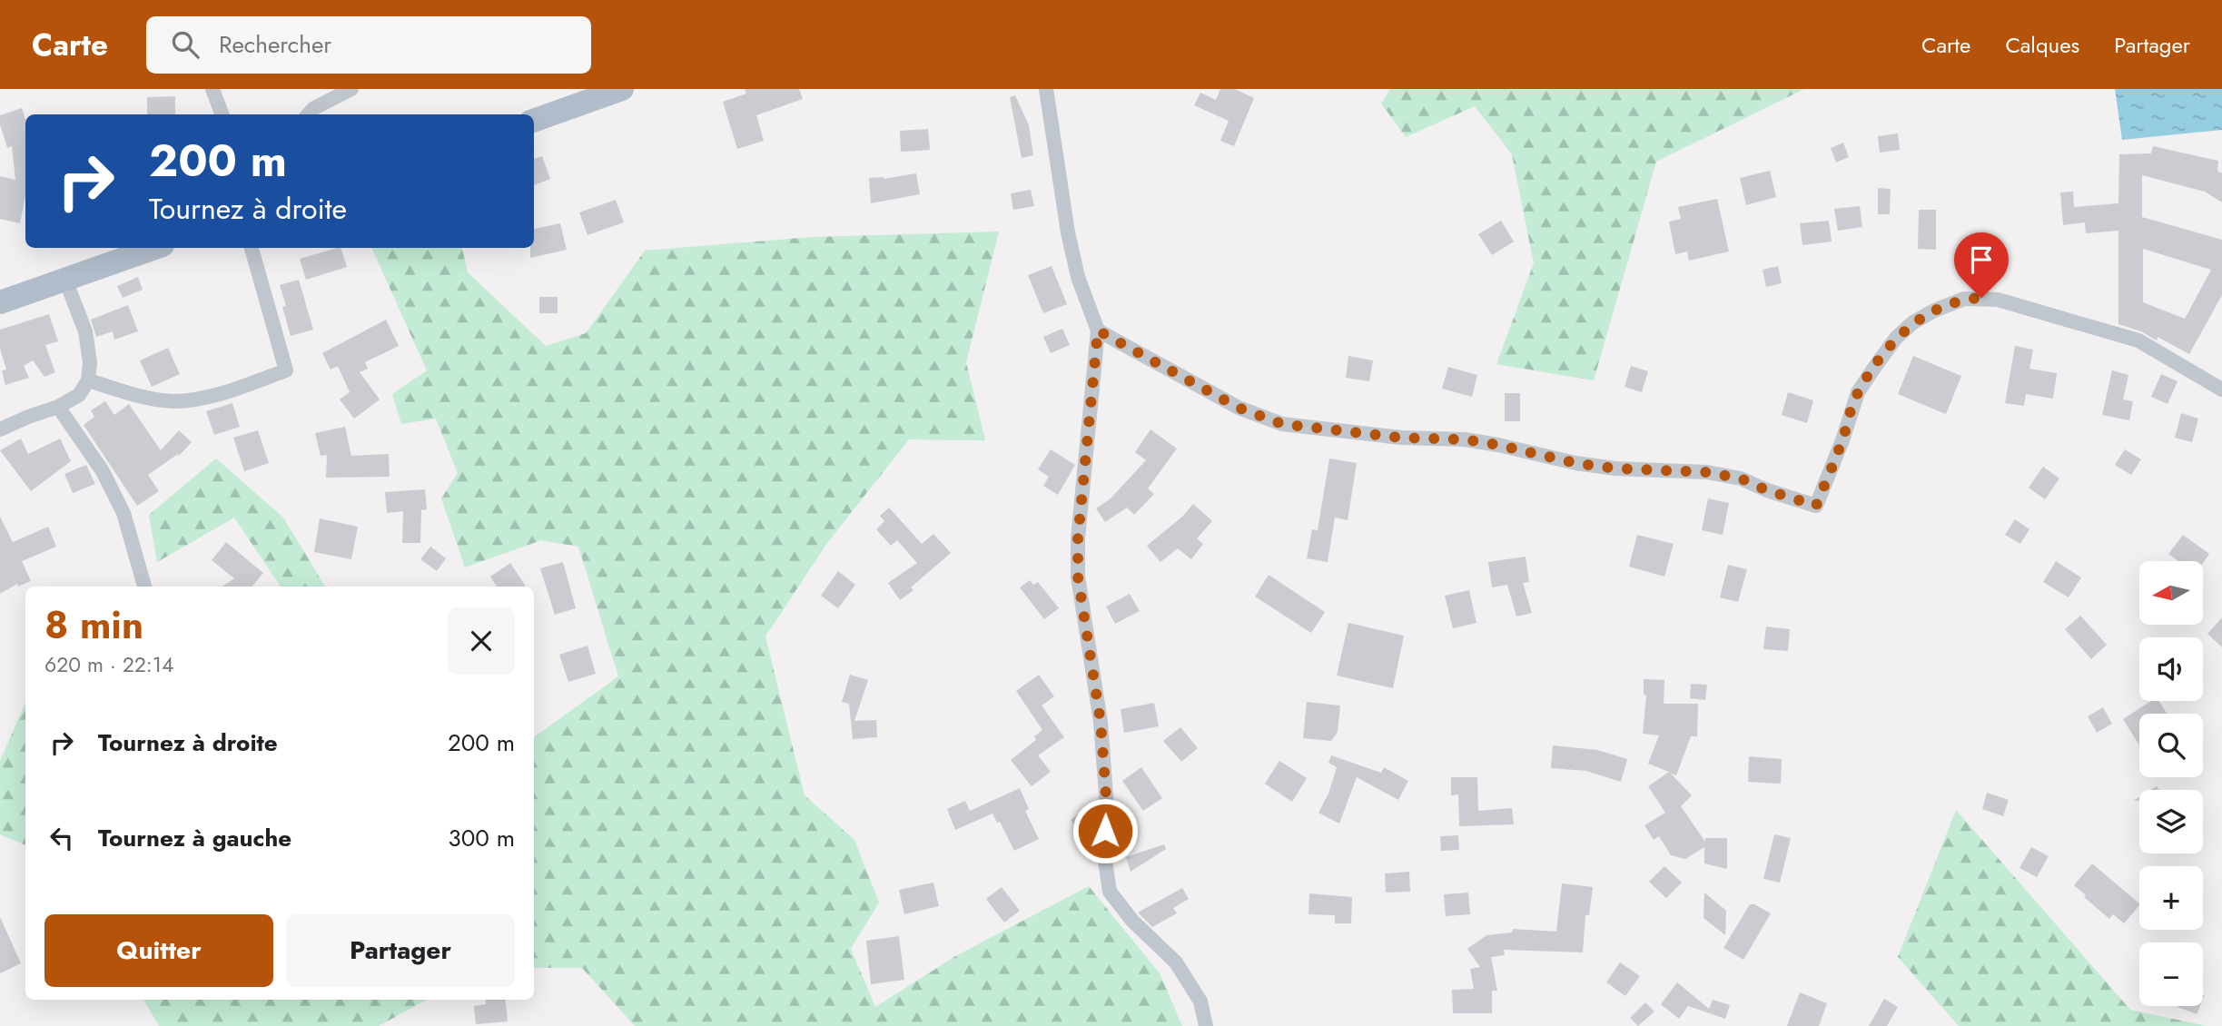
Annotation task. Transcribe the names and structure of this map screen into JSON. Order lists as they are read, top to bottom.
{
  "north": "left",
  "page": {
    "header": "Carte",
    "search": "Rechercher",
    "nav": ["Carte", "Calques", "Partager"],
    "turn": ["200 m", "Tournez à droite"],
    "map_buttons": ["+", "−"],
    "heading": ["8 min", "620 m · 22:14"],
    "list": [
      {
        "name": "Tournez à droite",
        "value": "200 m"
      },
      {
        "name": "Tournez à gauche",
        "value": "300 m"
      }
    ],
    "buttons": ["Quitter", "Partager"]
  }
}
